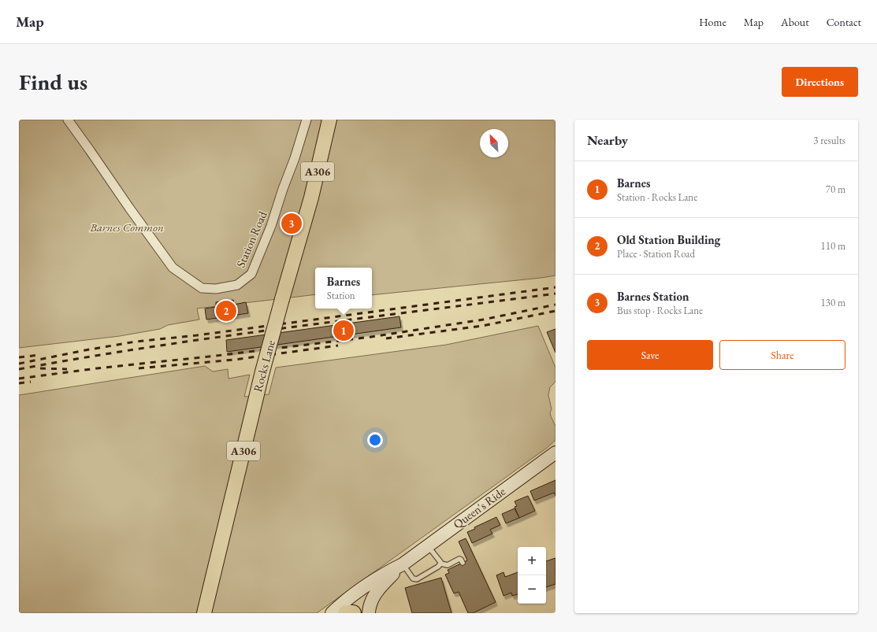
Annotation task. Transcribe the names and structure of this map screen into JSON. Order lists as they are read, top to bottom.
{
  "streets": {
    "main road": ["A306", "Rocks Lane", "Queen's Ride"],
    "street": ["Station Road"]
  },
  "parks": ["Barnes Common"],
  "north": "top left",
  "page": {
    "header": "Map",
    "nav": [
      "Home",
      "Map",
      "About",
      "Contact"
    ],
    "buttons": [
      "Directions",
      ["Save", "Share"]
    ],
    "title": "Find us",
    "heading": ["Nearby", "3 results"],
    "list": [
      {
        "mark": "1",
        "name": "Barnes",
        "note": "Station · Rocks Lane",
        "value": "70 m"
      },
      {
        "mark": "2",
        "name": "Old Station Building",
        "note": "Place · Station Road",
        "value": "110 m"
      },
      {
        "mark": "3",
        "name": "Barnes Station",
        "note": "Bus stop · Rocks Lane",
        "value": "130 m"
      }
    ],
    "pins": ["3", "2", "1"],
    "popup": ["Barnes", "Station"],
    "map_buttons": ["+", "−"]
  }
}
